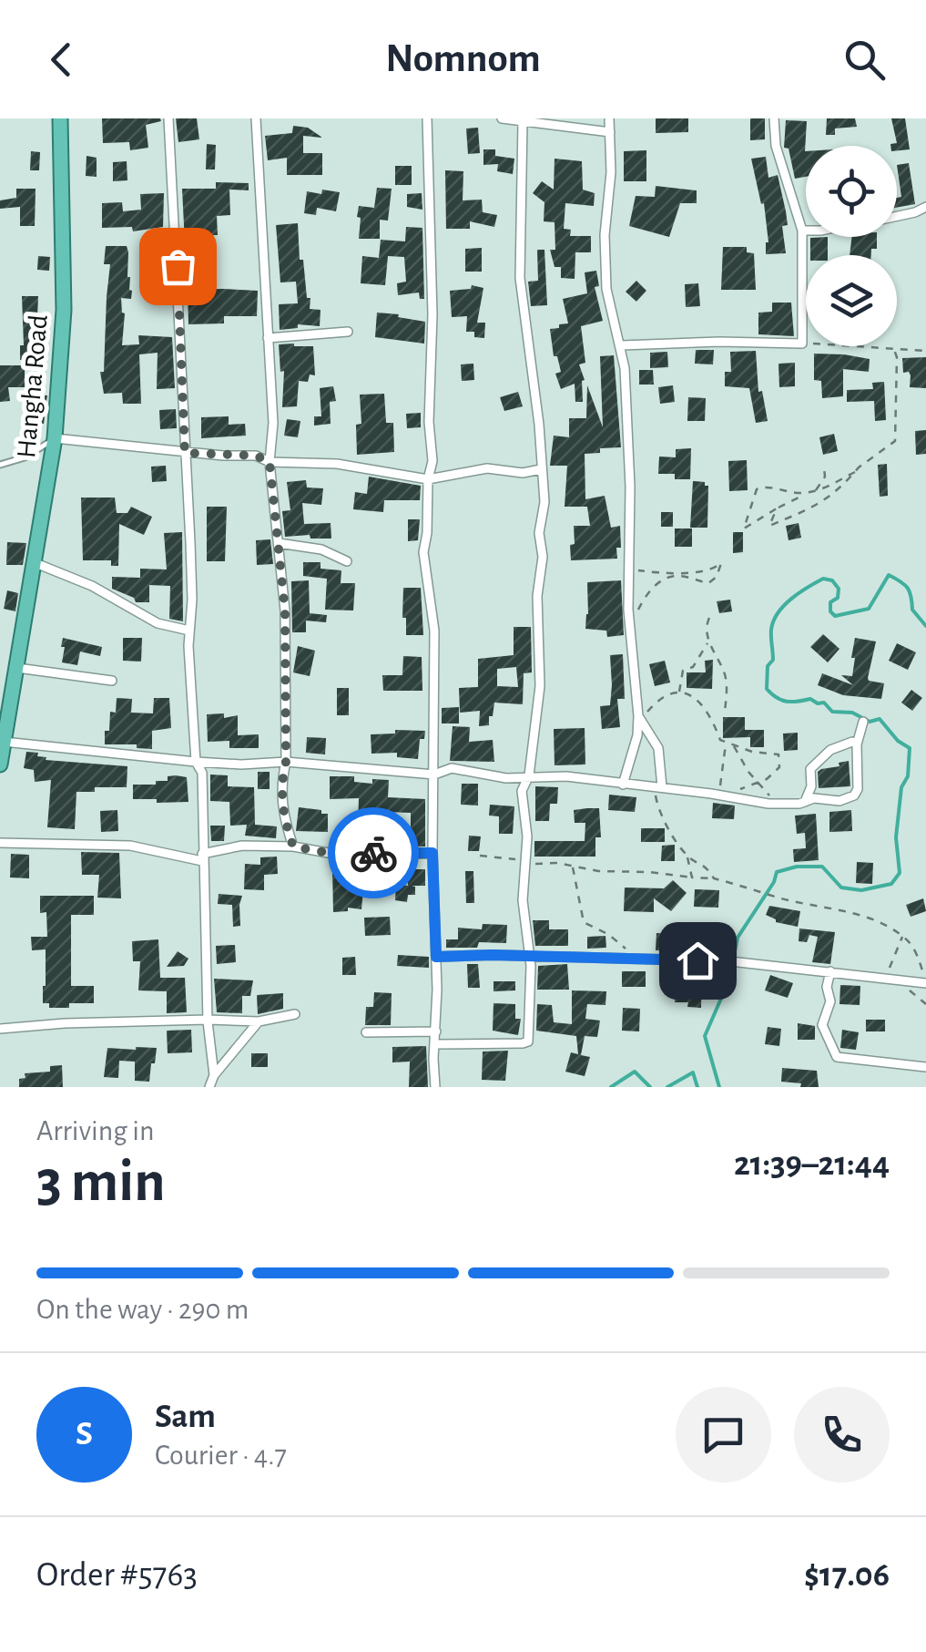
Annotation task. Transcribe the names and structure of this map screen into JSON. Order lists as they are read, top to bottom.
{
  "streets": {
    "highway": ["Hangha Road"]
  },
  "page": {
    "header": "Nomnom",
    "heading": ["3 min", "Arriving in", "21:39–21:44"],
    "panel": [
      "Sam",
      "Courier · 4.7",
      "Order #5763",
      "$17.06"
    ],
    "bar": "On the way · 290 m",
    "round": "S"
  }
}
